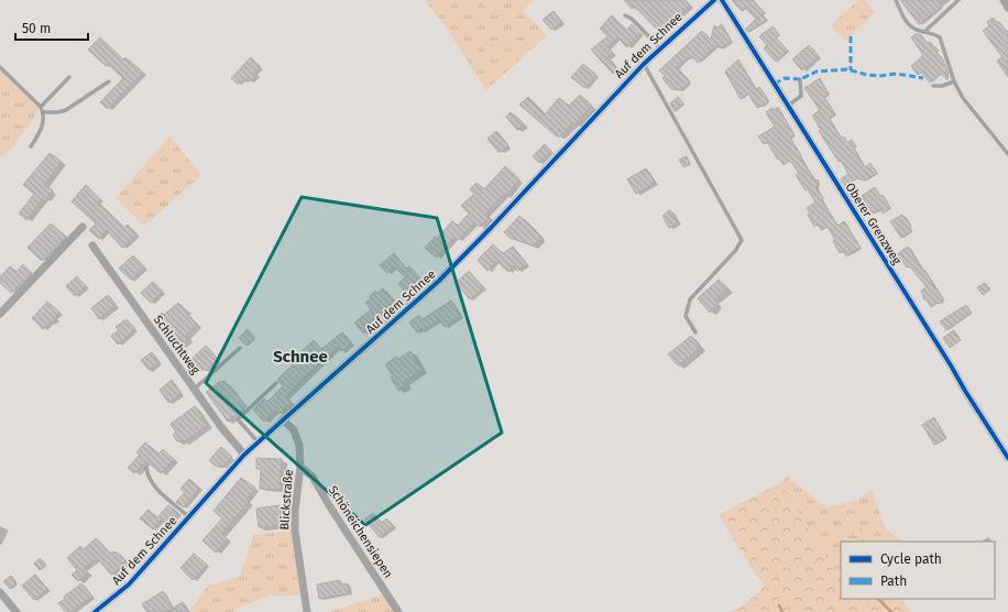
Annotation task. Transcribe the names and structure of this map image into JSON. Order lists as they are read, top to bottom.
{
  "streets": {
    "street": [
      "Auf dem Schnee",
      "Oberer Grenzweg",
      "Schluchtweg",
      "Blickstraße",
      "Schöneichensiepen"
    ]
  },
  "crossings": [
    ["Auf dem Schnee", "Schluchtweg"],
    ["Auf dem Schnee", "Blickstraße"],
    ["Blickstraße", "Schöneichensiepen"]
  ],
  "districts": ["Schnee"],
  "legend": ["Cycle path", "Path"],
  "scale_bar": "50 m"
}
